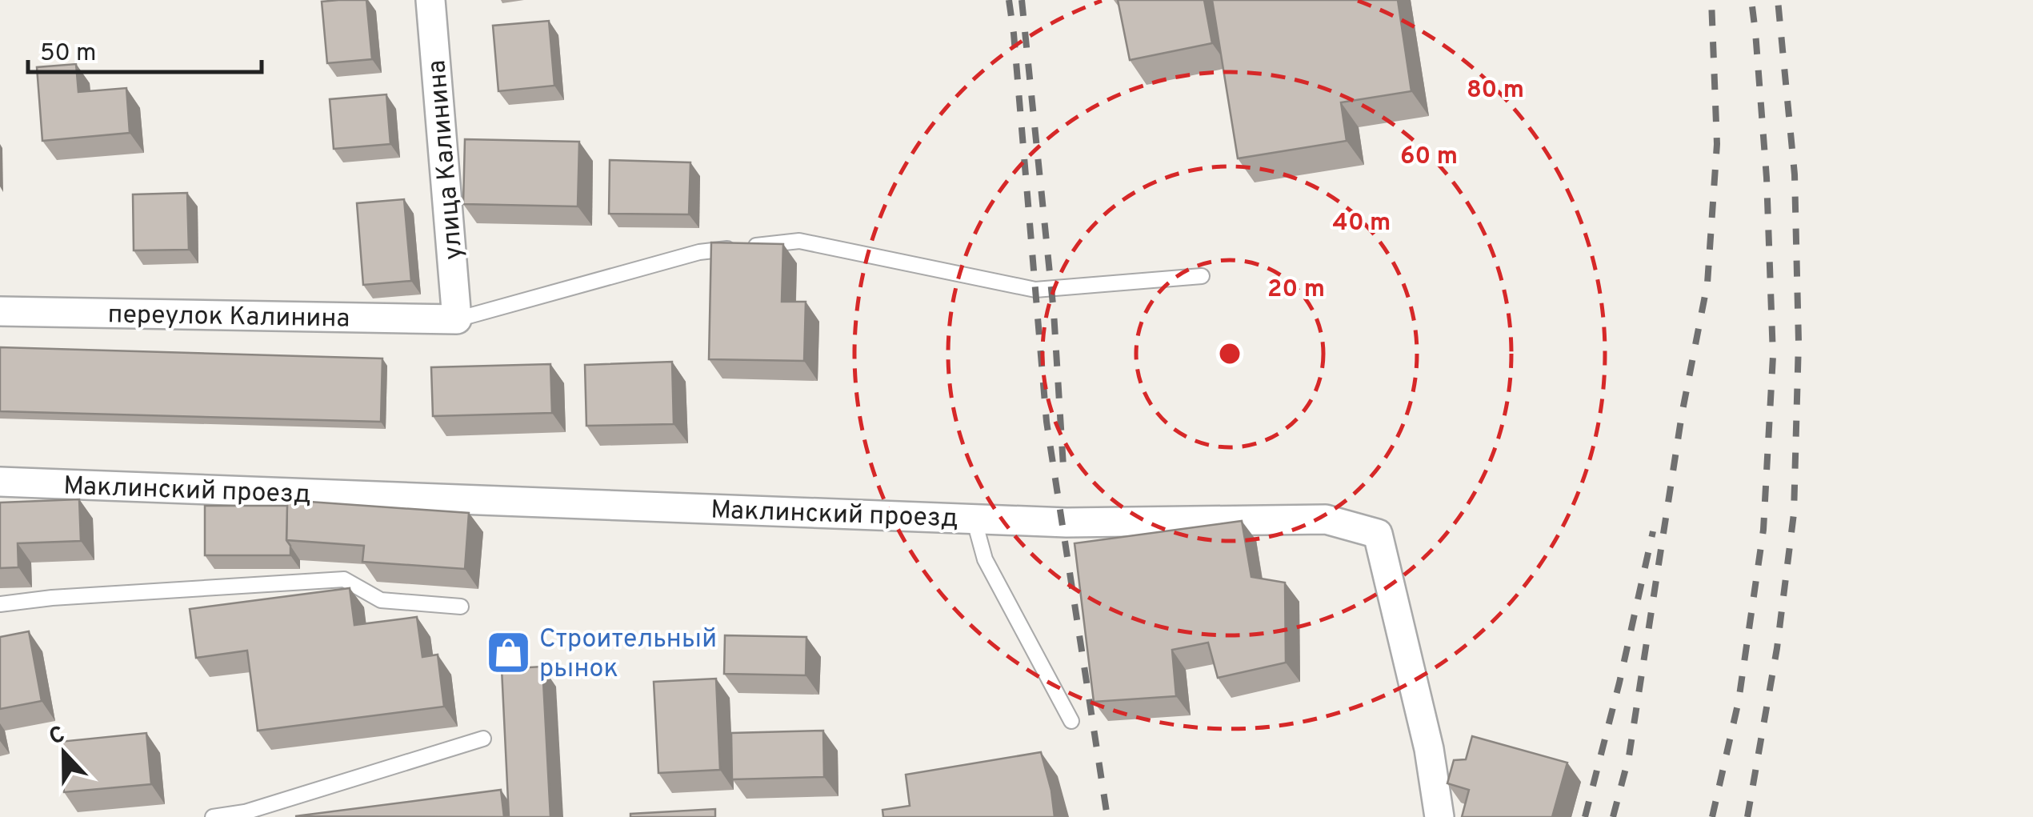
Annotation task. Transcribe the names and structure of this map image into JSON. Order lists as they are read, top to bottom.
{
  "streets": {
    "street": ["улица Калинина", "переулок Калинина", "Маклинский проезд"]
  },
  "crossings": [
    ["улица Калинина", "переулок Калинина"]
  ],
  "places": {
    "shop": ["Строительный рынок"]
  },
  "scale_bar": "50 m",
  "north": "top",
  "rings": [
    "80 m",
    "60 m",
    "40 m",
    "20 m"
  ]
}
